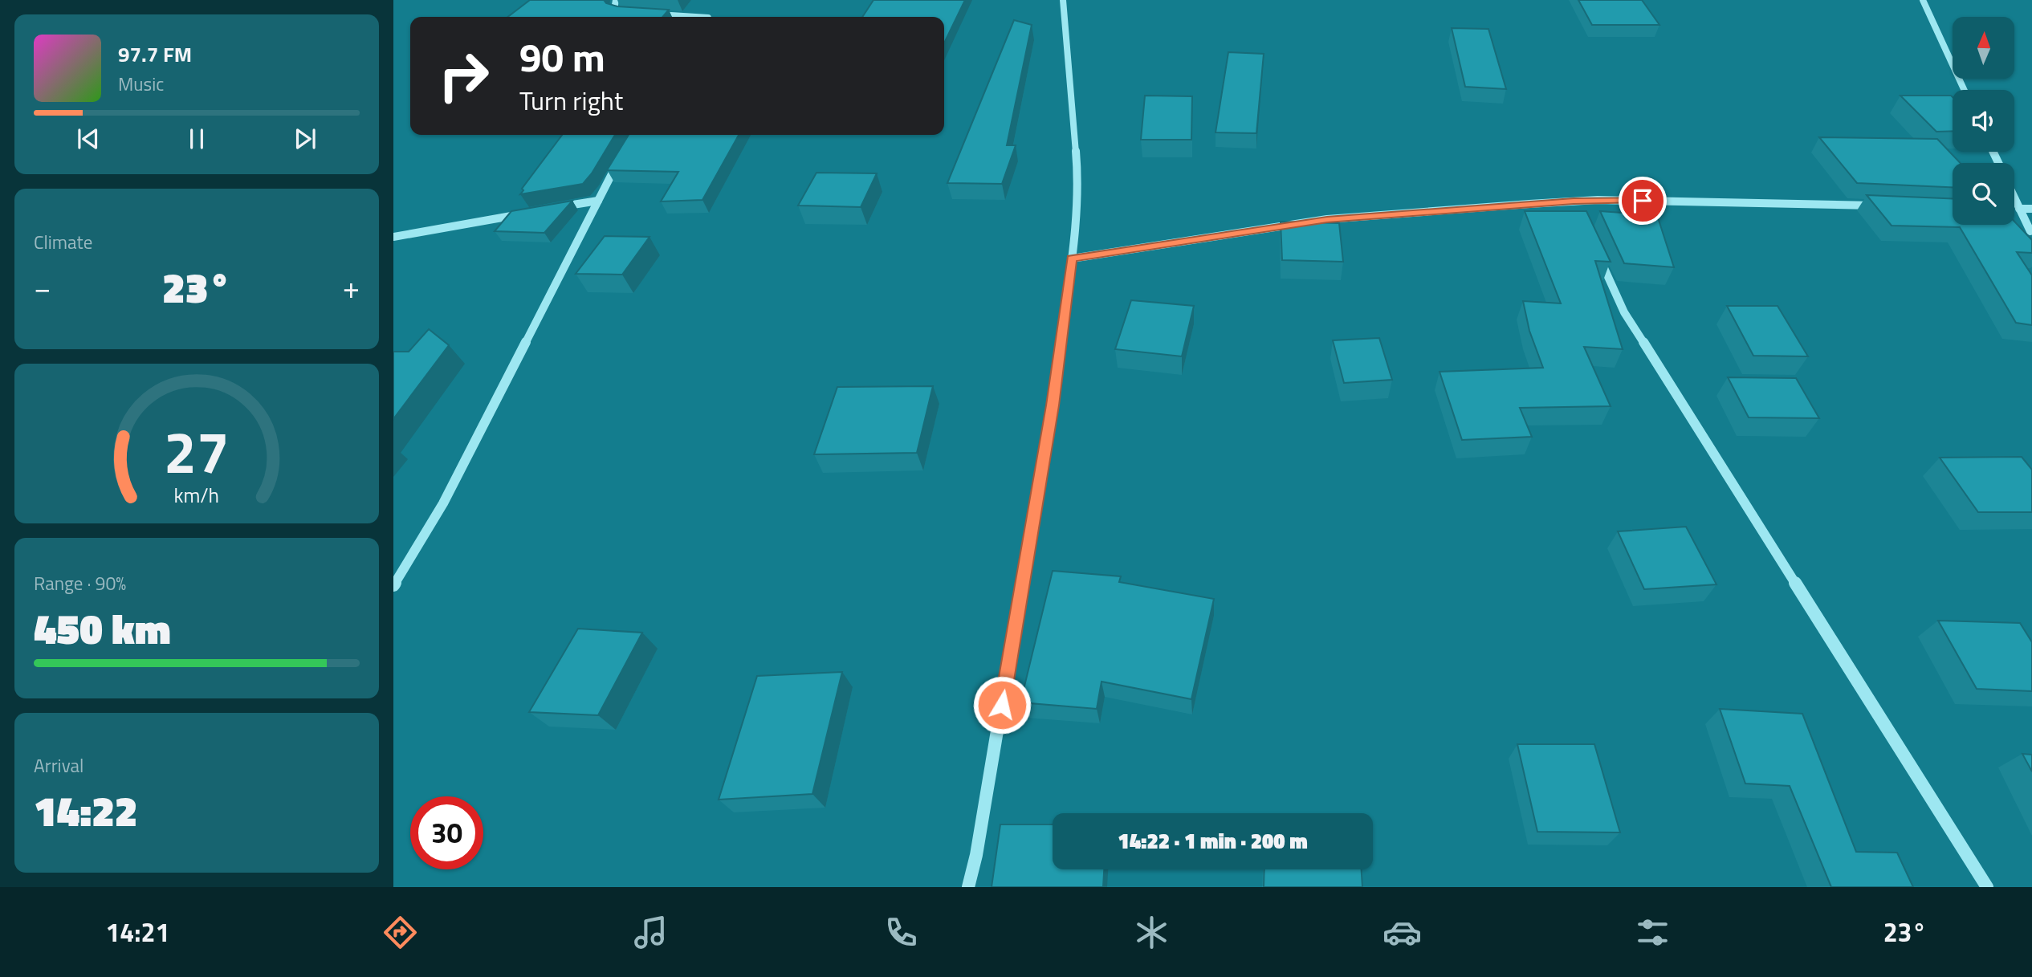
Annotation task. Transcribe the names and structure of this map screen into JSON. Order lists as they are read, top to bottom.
{
  "north": "top",
  "page": {
    "turn": ["90 m", "Turn right"],
    "song": ["97.7 FM", "Music"],
    "tile": [
      "Climate",
      ["Range · 90%", "450 km"],
      ["Arrival", "14:22"]
    ],
    "heat": ["−", "23°", "+"],
    "limit": "30",
    "trip": "14:22 · 1 min · 200 m",
    "tabs": ["14:21", "23°"],
    "gauge": ["27", "km/h"]
  }
}
